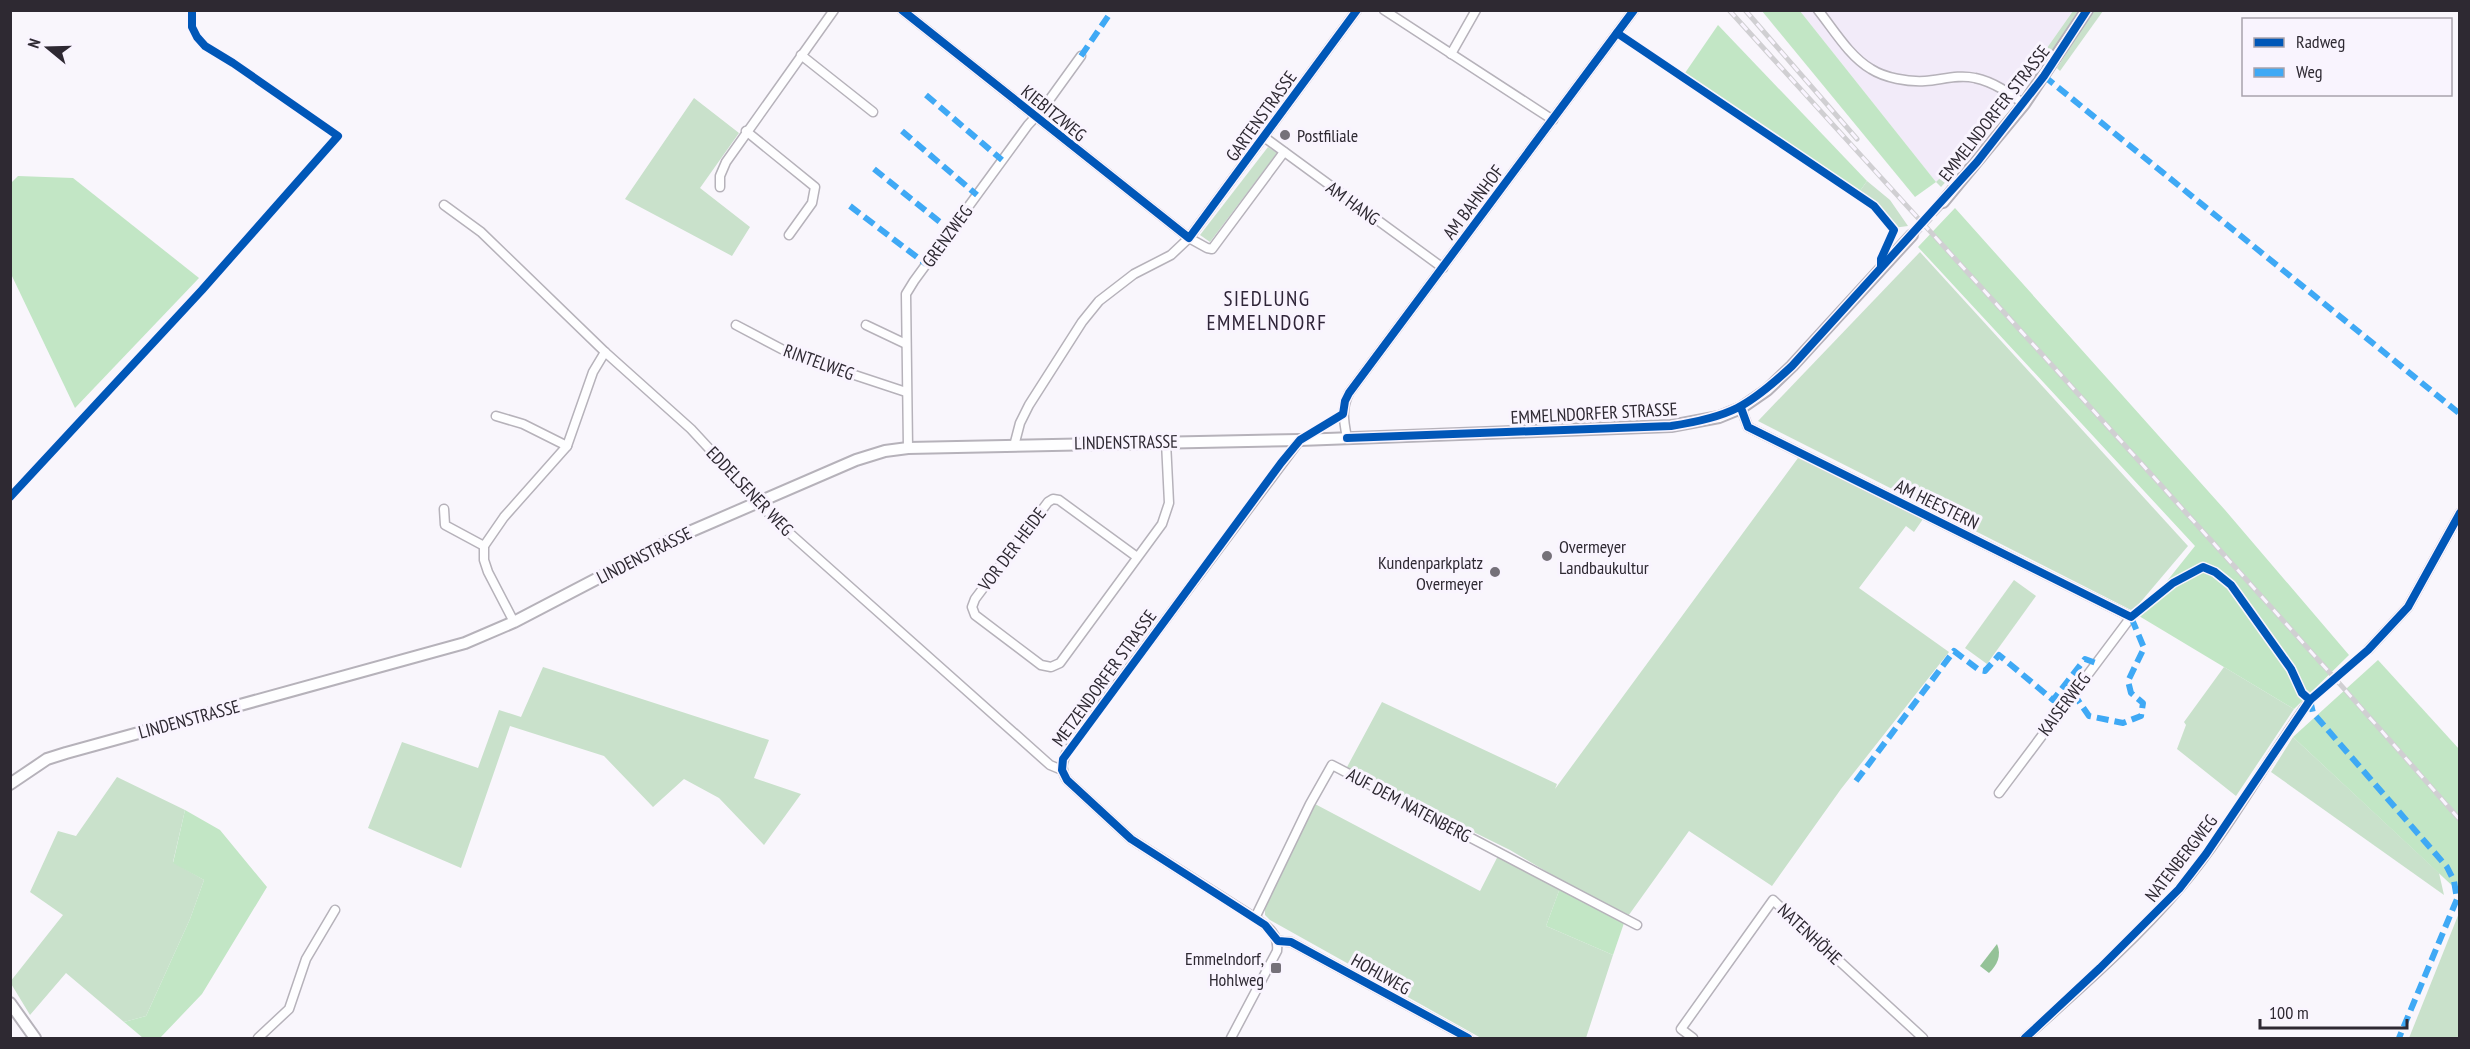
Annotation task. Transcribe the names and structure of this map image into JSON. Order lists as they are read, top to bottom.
{
  "streets": {
    "street": [
      "KIEBITZWEG",
      "EMMELNDORFER STRASSE",
      "GARTENSTRASSE",
      "AM BAHNHOF",
      "AM HANG",
      "GRENZWEG",
      "RINTELWEG",
      "LINDENSTRASSE",
      "EDDELSENER WEG",
      "AM HEESTERN",
      "VOR DER HEIDE",
      "METZENDORFER STRASSE",
      "KAISERWEG",
      "AUF DEM NATENBERG",
      "NATENBERGWEG",
      "NATENHÖHE",
      "HOHLWEG"
    ]
  },
  "crossings": [
    ["KIEBITZWEG", "GARTENSTRASSE"],
    ["KIEBITZWEG", "GRENZWEG"],
    ["EMMELNDORFER STRASSE", "AM BAHNHOF"],
    ["EMMELNDORFER STRASSE", "LINDENSTRASSE"],
    ["EMMELNDORFER STRASSE", "AM HEESTERN"],
    ["EMMELNDORFER STRASSE", "METZENDORFER STRASSE"],
    ["GARTENSTRASSE", "AM HANG"],
    ["GARTENSTRASSE", "LINDENSTRASSE"],
    ["AM BAHNHOF", "AM HANG"],
    ["GRENZWEG", "RINTELWEG"],
    ["GRENZWEG", "LINDENSTRASSE"],
    ["LINDENSTRASSE", "EDDELSENER WEG"],
    ["LINDENSTRASSE", "VOR DER HEIDE"],
    ["LINDENSTRASSE", "METZENDORFER STRASSE"],
    ["EDDELSENER WEG", "METZENDORFER STRASSE"],
    ["AM HEESTERN", "KAISERWEG"],
    ["METZENDORFER STRASSE", "AUF DEM NATENBERG"],
    ["METZENDORFER STRASSE", "HOHLWEG"]
  ],
  "districts": ["SIEDLUNG EMMELNDORF"],
  "places": {
    "other": ["Postfiliale", "Overmeyer Landbaukultur", "Kundenparkplatz Overmeyer"],
    "transit": ["Emmelndorf, Hohlweg"]
  },
  "legend": ["Radweg", "Weg"],
  "scale_bar": "100 m",
  "north": "left"
}
